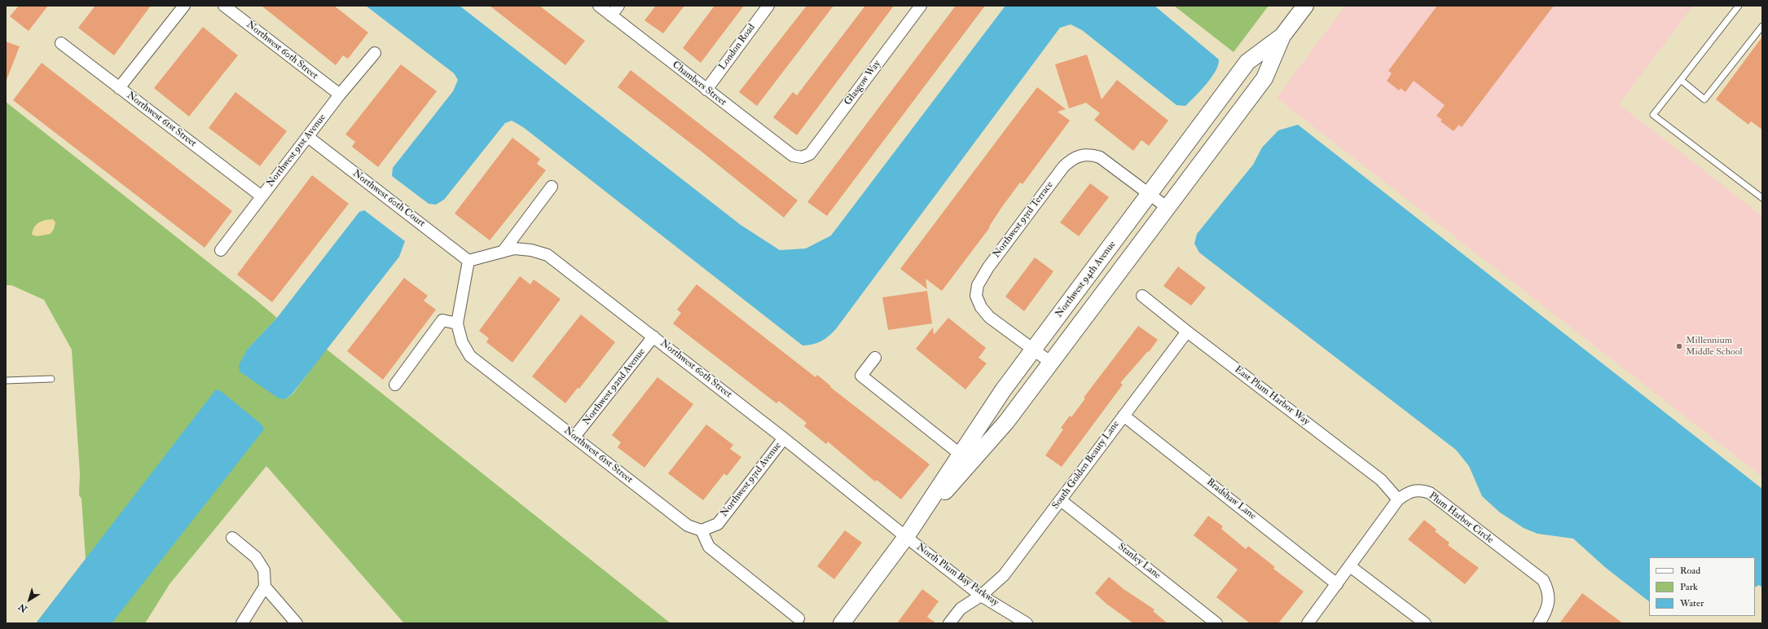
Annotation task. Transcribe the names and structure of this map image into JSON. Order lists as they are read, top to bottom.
{
  "streets": {
    "street": [
      "London Road",
      "Northwest 60th Street",
      "Glasgow Way",
      "Chambers Street",
      "Northwest 61st Street",
      "Northwest 91st Avenue",
      "Northwest 60th Court",
      "Northwest 93rd Terrace",
      "Northwest 94th Avenue",
      "Northwest 92nd Avenue",
      "East Plum Harbor Way",
      "South Golden Beauty Lane",
      "Northwest 93rd Avenue",
      "Bradshaw Lane",
      "Plum Harbor Circle",
      "Stanley Lane",
      "North Plum Bay Parkway"
    ]
  },
  "crossings": [
    ["London Road", "Chambers Street"],
    ["Northwest 60th Street", "Northwest 61st Street"],
    ["Northwest 60th Street", "Northwest 91st Avenue"],
    ["Northwest 60th Street", "Northwest 60th Court"],
    ["Northwest 60th Street", "Northwest 94th Avenue"],
    ["Northwest 60th Street", "Northwest 92nd Avenue"],
    ["Northwest 60th Street", "Northwest 93rd Avenue"],
    ["Northwest 60th Street", "North Plum Bay Parkway"],
    ["Glasgow Way", "Chambers Street"],
    ["Northwest 61st Street", "Northwest 91st Avenue"],
    ["Northwest 61st Street", "Northwest 60th Court"],
    ["Northwest 61st Street", "Northwest 92nd Avenue"],
    ["Northwest 61st Street", "Northwest 93rd Avenue"],
    ["Northwest 91st Avenue", "Northwest 60th Court"],
    ["Northwest 93rd Terrace", "Northwest 94th Avenue"],
    ["Northwest 94th Avenue", "North Plum Bay Parkway"],
    ["East Plum Harbor Way", "South Golden Beauty Lane"],
    ["East Plum Harbor Way", "Plum Harbor Circle"],
    ["South Golden Beauty Lane", "Bradshaw Lane"],
    ["South Golden Beauty Lane", "Stanley Lane"],
    ["South Golden Beauty Lane", "North Plum Bay Parkway"],
    ["Bradshaw Lane", "Plum Harbor Circle"]
  ],
  "places": ["Millennium Middle School"],
  "legend": ["Road", "Park", "Water"],
  "north": "bottom left"
}
